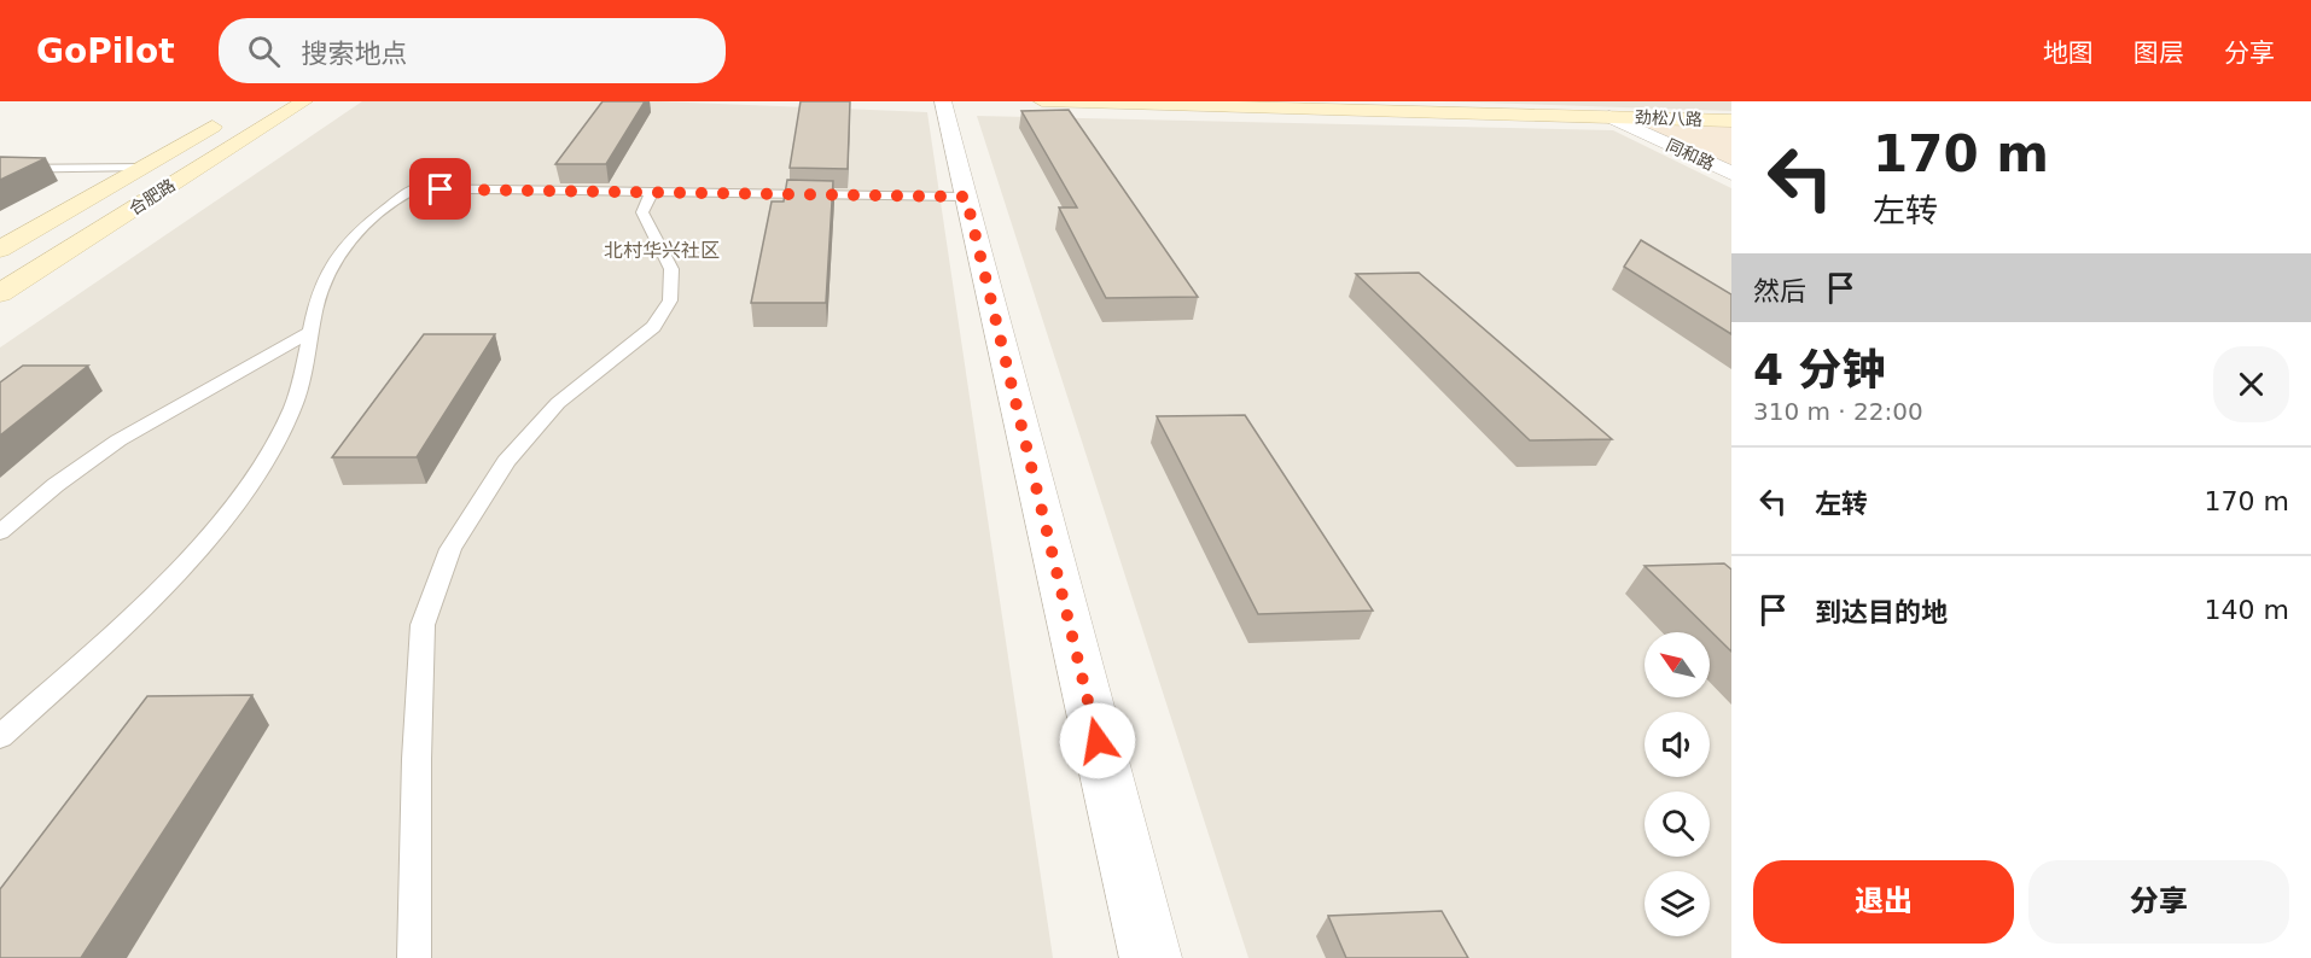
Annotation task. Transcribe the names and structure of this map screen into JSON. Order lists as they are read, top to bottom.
{
  "streets": {
    "main road": ["劲松八路", "合肥路"],
    "street": ["同和路"]
  },
  "crossings": [
    ["劲松八路", "同和路"]
  ],
  "districts": ["北村华兴社区"],
  "north": "top left",
  "page": {
    "header": "GoPilot",
    "search": "搜索地点",
    "nav": ["地图", "图层", "分享"],
    "turn": ["170 m", "左转"],
    "then": "然后",
    "heading": ["4 分钟", "310 m · 22:00"],
    "list": [
      {
        "name": "左转",
        "value": "170 m"
      },
      {
        "name": "到达目的地",
        "value": "140 m"
      }
    ],
    "buttons": ["退出", "分享"]
  }
}
